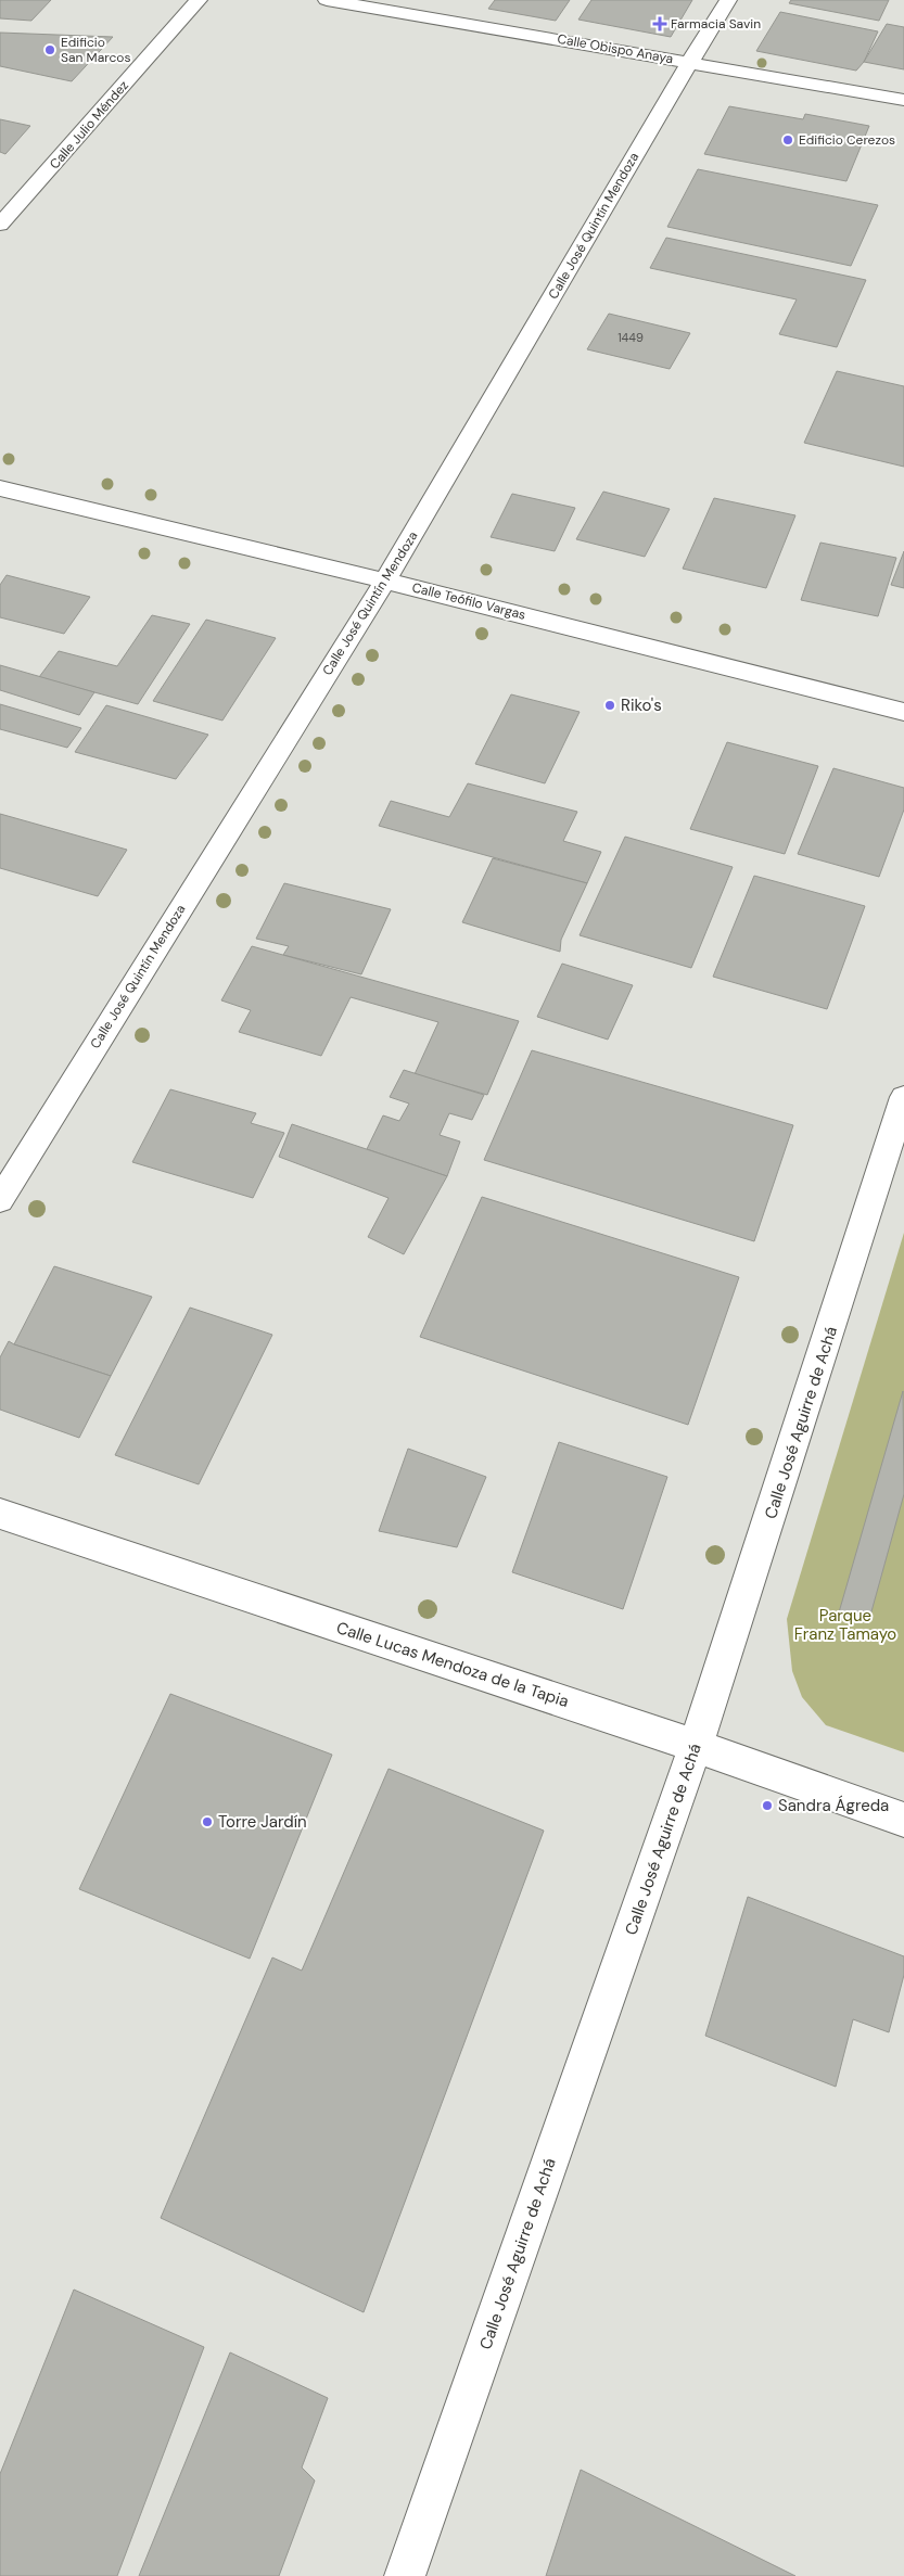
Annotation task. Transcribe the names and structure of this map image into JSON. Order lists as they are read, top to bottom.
{
  "streets": {
    "street": [
      "Calle Obispo Anaya",
      "Calle Julio Méndez",
      "Calle José Quintín Mendoza",
      "Calle Teófilo Vargas",
      "Calle José Aguirre de Achá",
      "Calle Lucas Mendoza de la Tapia"
    ]
  },
  "crossings": [
    ["Calle Obispo Anaya", "Calle José Quintín Mendoza"],
    ["Calle José Quintín Mendoza", "Calle Teófilo Vargas"],
    ["Calle José Aguirre de Achá", "Calle Lucas Mendoza de la Tapia"]
  ],
  "parks": ["Parque Franz Tamayo"],
  "places": {
    "health": ["Farmacia Savin"],
    "other": [
      "Edificio San Marcos",
      "Edificio Cerezos",
      "Riko's",
      "Sandra Ágreda",
      "Torre Jardín"
    ]
  },
  "house_numbers": ["1449"]
}
